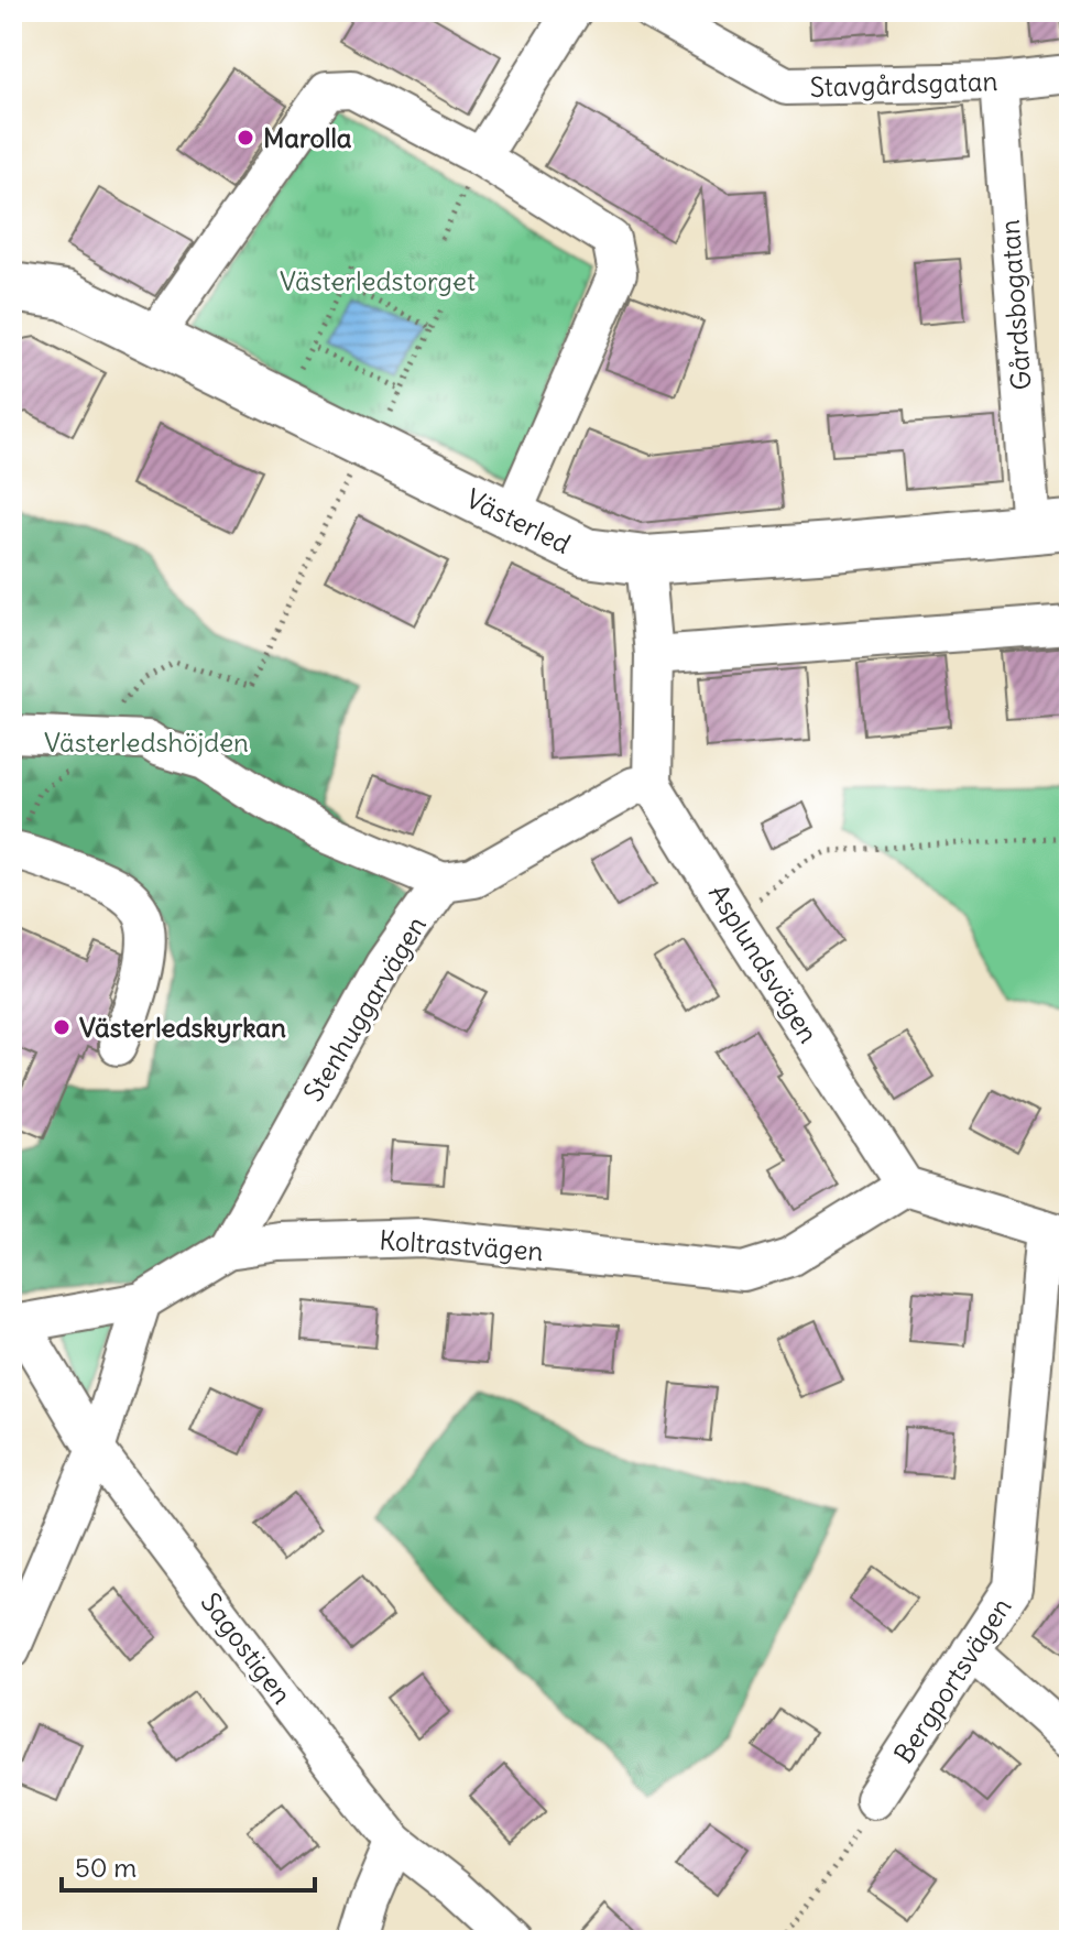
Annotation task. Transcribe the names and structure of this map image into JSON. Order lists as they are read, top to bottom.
{
  "streets": {
    "street": [
      "Stavgårdsgatan",
      "Gårdsbogatan",
      "Västerled",
      "Asplundsvägen",
      "Stenhuggarvägen",
      "Koltrastvägen",
      "Sagostigen",
      "Bergportsvägen"
    ]
  },
  "crossings": [
    ["Stavgårdsgatan", "Gårdsbogatan"],
    ["Gårdsbogatan", "Västerled"],
    ["Asplundsvägen", "Koltrastvägen"],
    ["Stenhuggarvägen", "Koltrastvägen"],
    ["Koltrastvägen", "Sagostigen"]
  ],
  "parks": ["Västerledstorget", "Västerledshöjden"],
  "places": ["Marolla", "Västerledskyrkan"],
  "scale_bar": "50 m"
}
